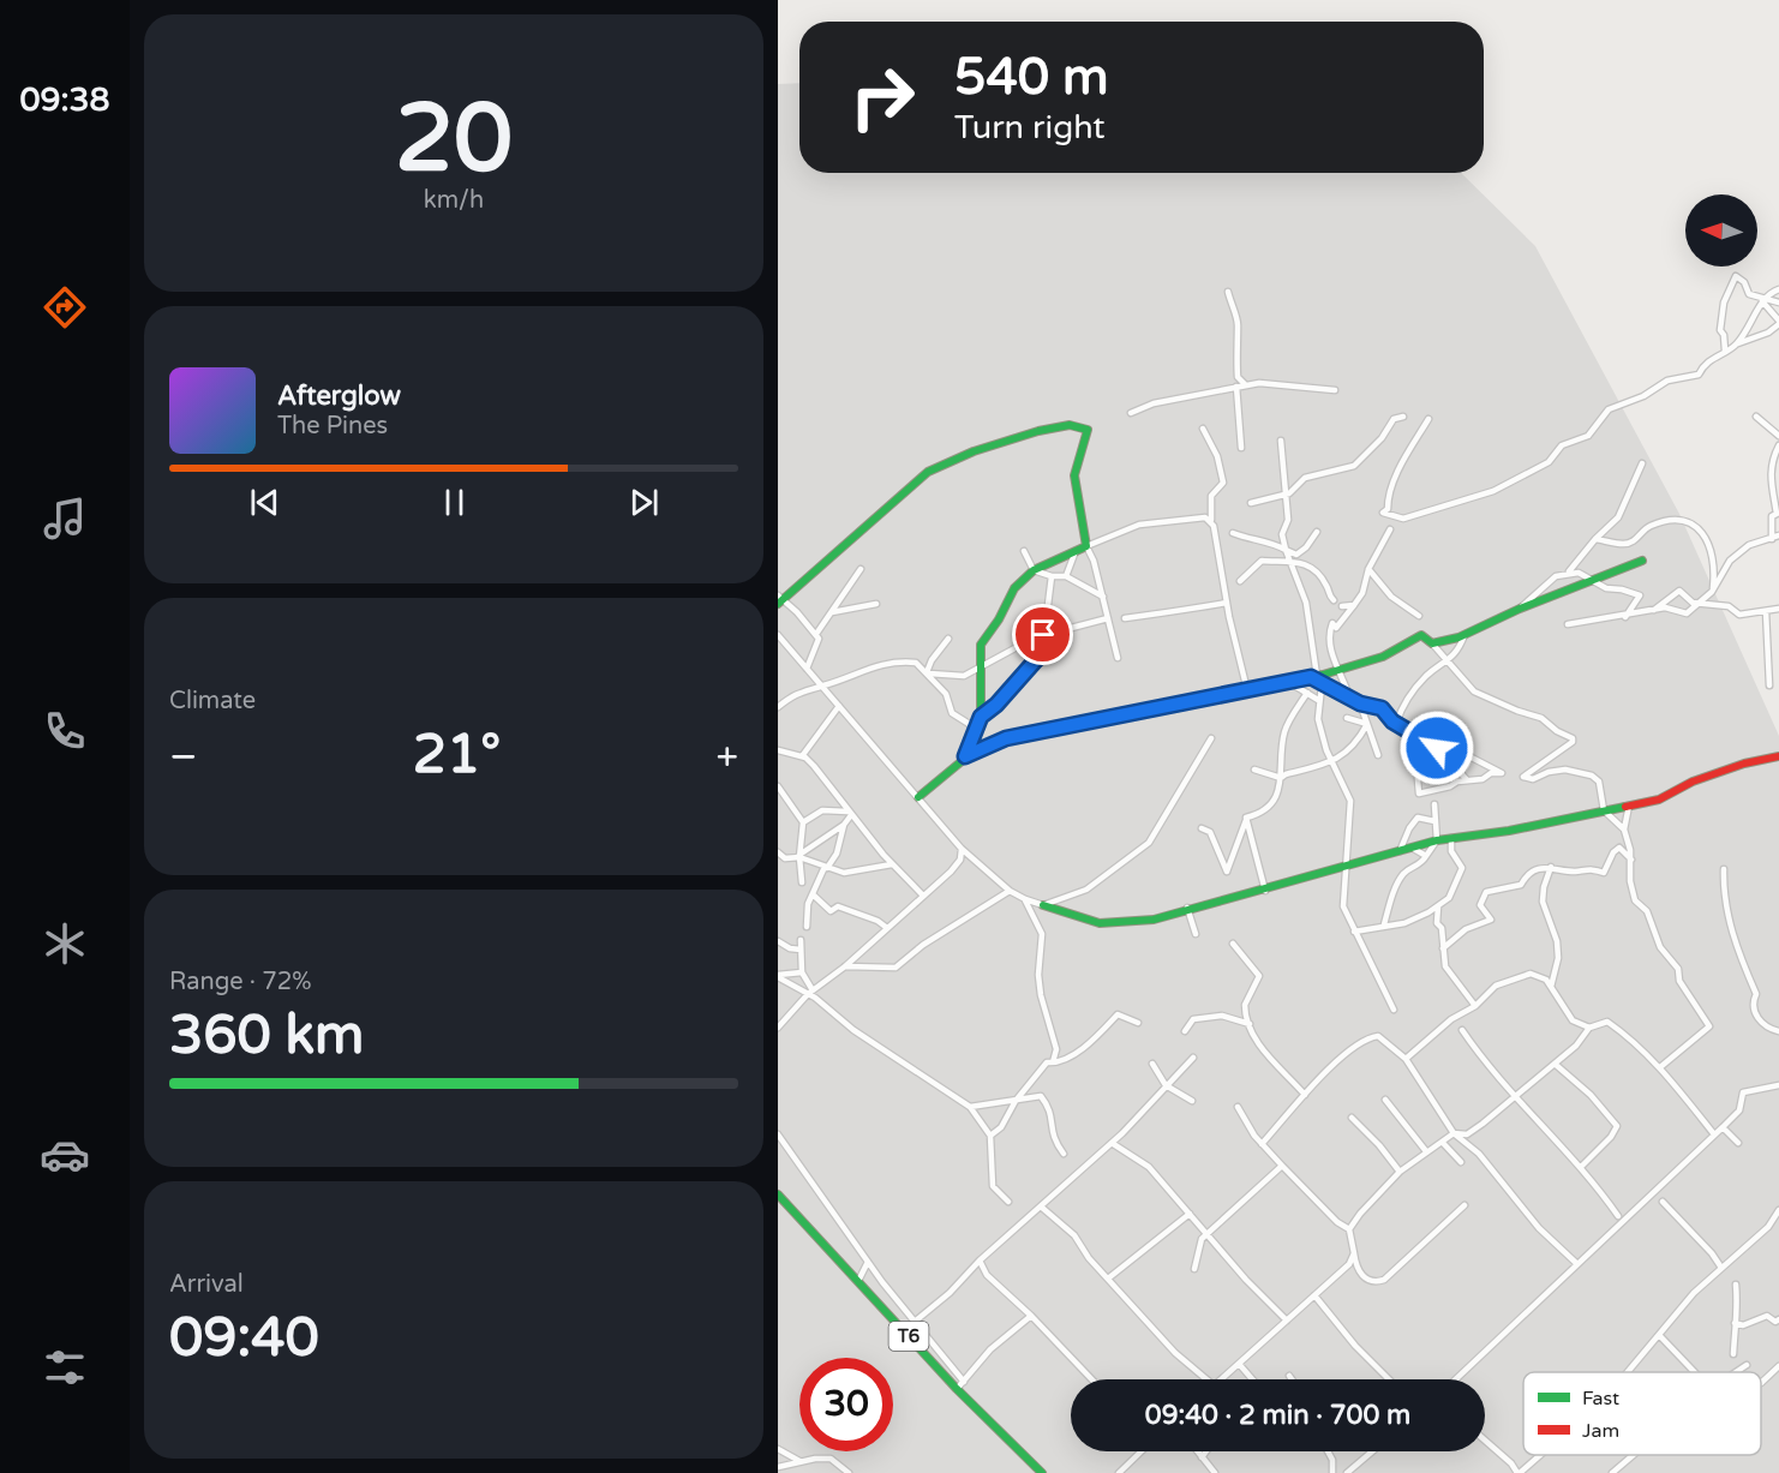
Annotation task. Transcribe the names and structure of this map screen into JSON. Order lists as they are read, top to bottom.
{
  "streets": {
    "main road": ["T6"]
  },
  "legend": ["Fast", "Jam"],
  "north": "left",
  "page": {
    "tabs": "09:38",
    "tile": [
      ["20", "km/h"],
      "Climate",
      ["Range · 72%", "360 km"],
      ["Arrival", "09:40"]
    ],
    "turn": ["540 m", "Turn right"],
    "song": ["Afterglow", "The Pines"],
    "heat": ["−", "21°", "+"],
    "limit": "30",
    "trip": "09:40 · 2 min · 700 m"
  }
}
